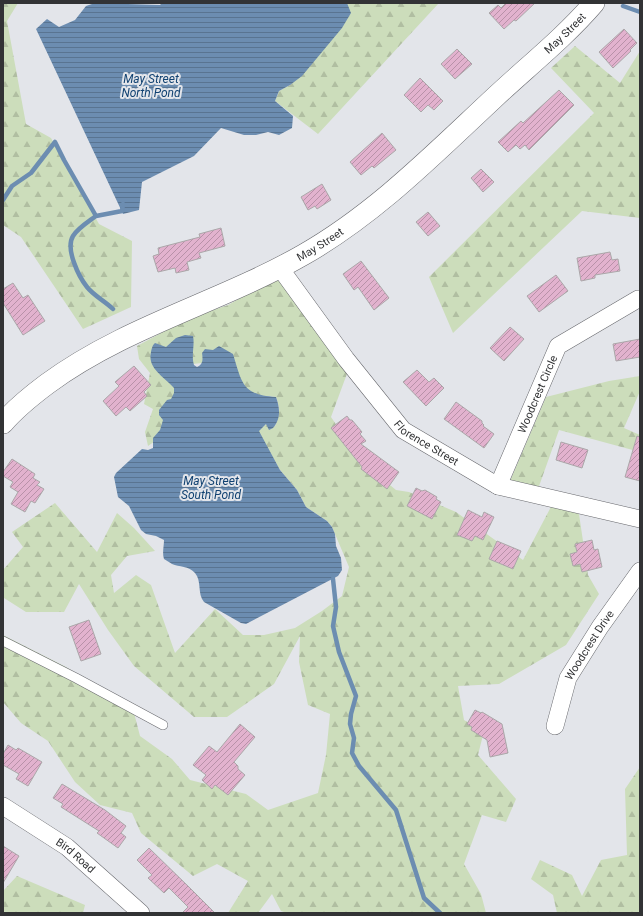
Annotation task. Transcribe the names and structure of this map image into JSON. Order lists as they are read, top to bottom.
{
  "streets": {
    "street": [
      "May Street",
      "Woodcrest Circle",
      "Florence Street",
      "Woodcrest Drive",
      "Bird Road"
    ]
  },
  "crossings": [
    ["May Street", "Florence Street"],
    ["Woodcrest Circle", "Florence Street"]
  ],
  "water": ["May Street North Pond", "May Street South Pond"]
}
